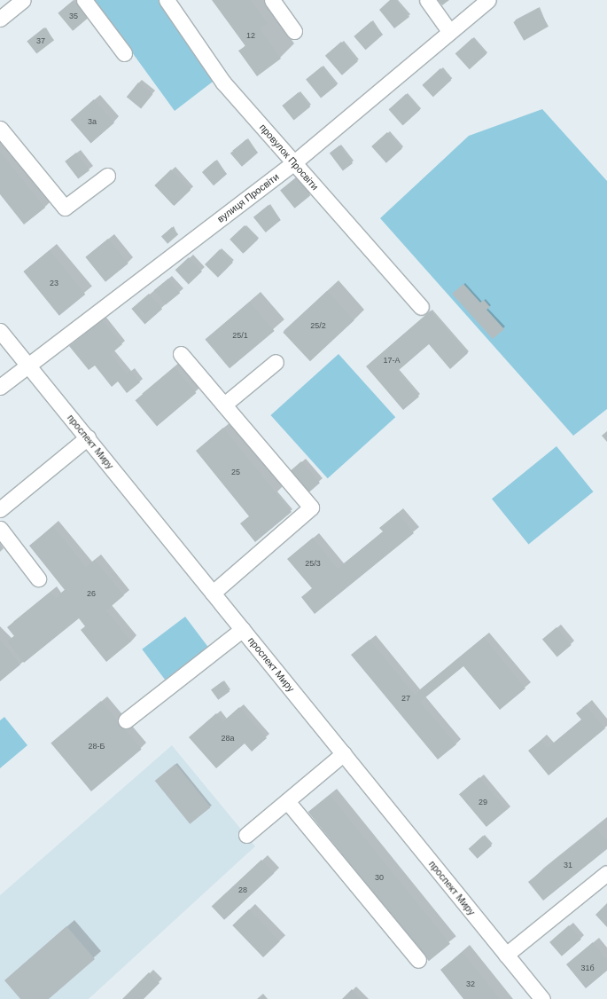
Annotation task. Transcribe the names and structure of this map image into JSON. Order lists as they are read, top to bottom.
{
  "streets": {
    "street": ["провулок Просвіти", "вулиця Просвіти", "проспект Миру"]
  },
  "crossings": [
    ["провулок Просвіти", "вулиця Просвіти"],
    ["вулиця Просвіти", "проспект Миру"]
  ],
  "house_numbers": [
    "35",
    "12",
    "37",
    "3а",
    "23",
    "25/2",
    "25/1",
    "17-А",
    "25",
    "25/3",
    "26",
    "27",
    "28а",
    "28-Б",
    "29",
    "31",
    "30",
    "28",
    "31б",
    "32"
  ]
}
